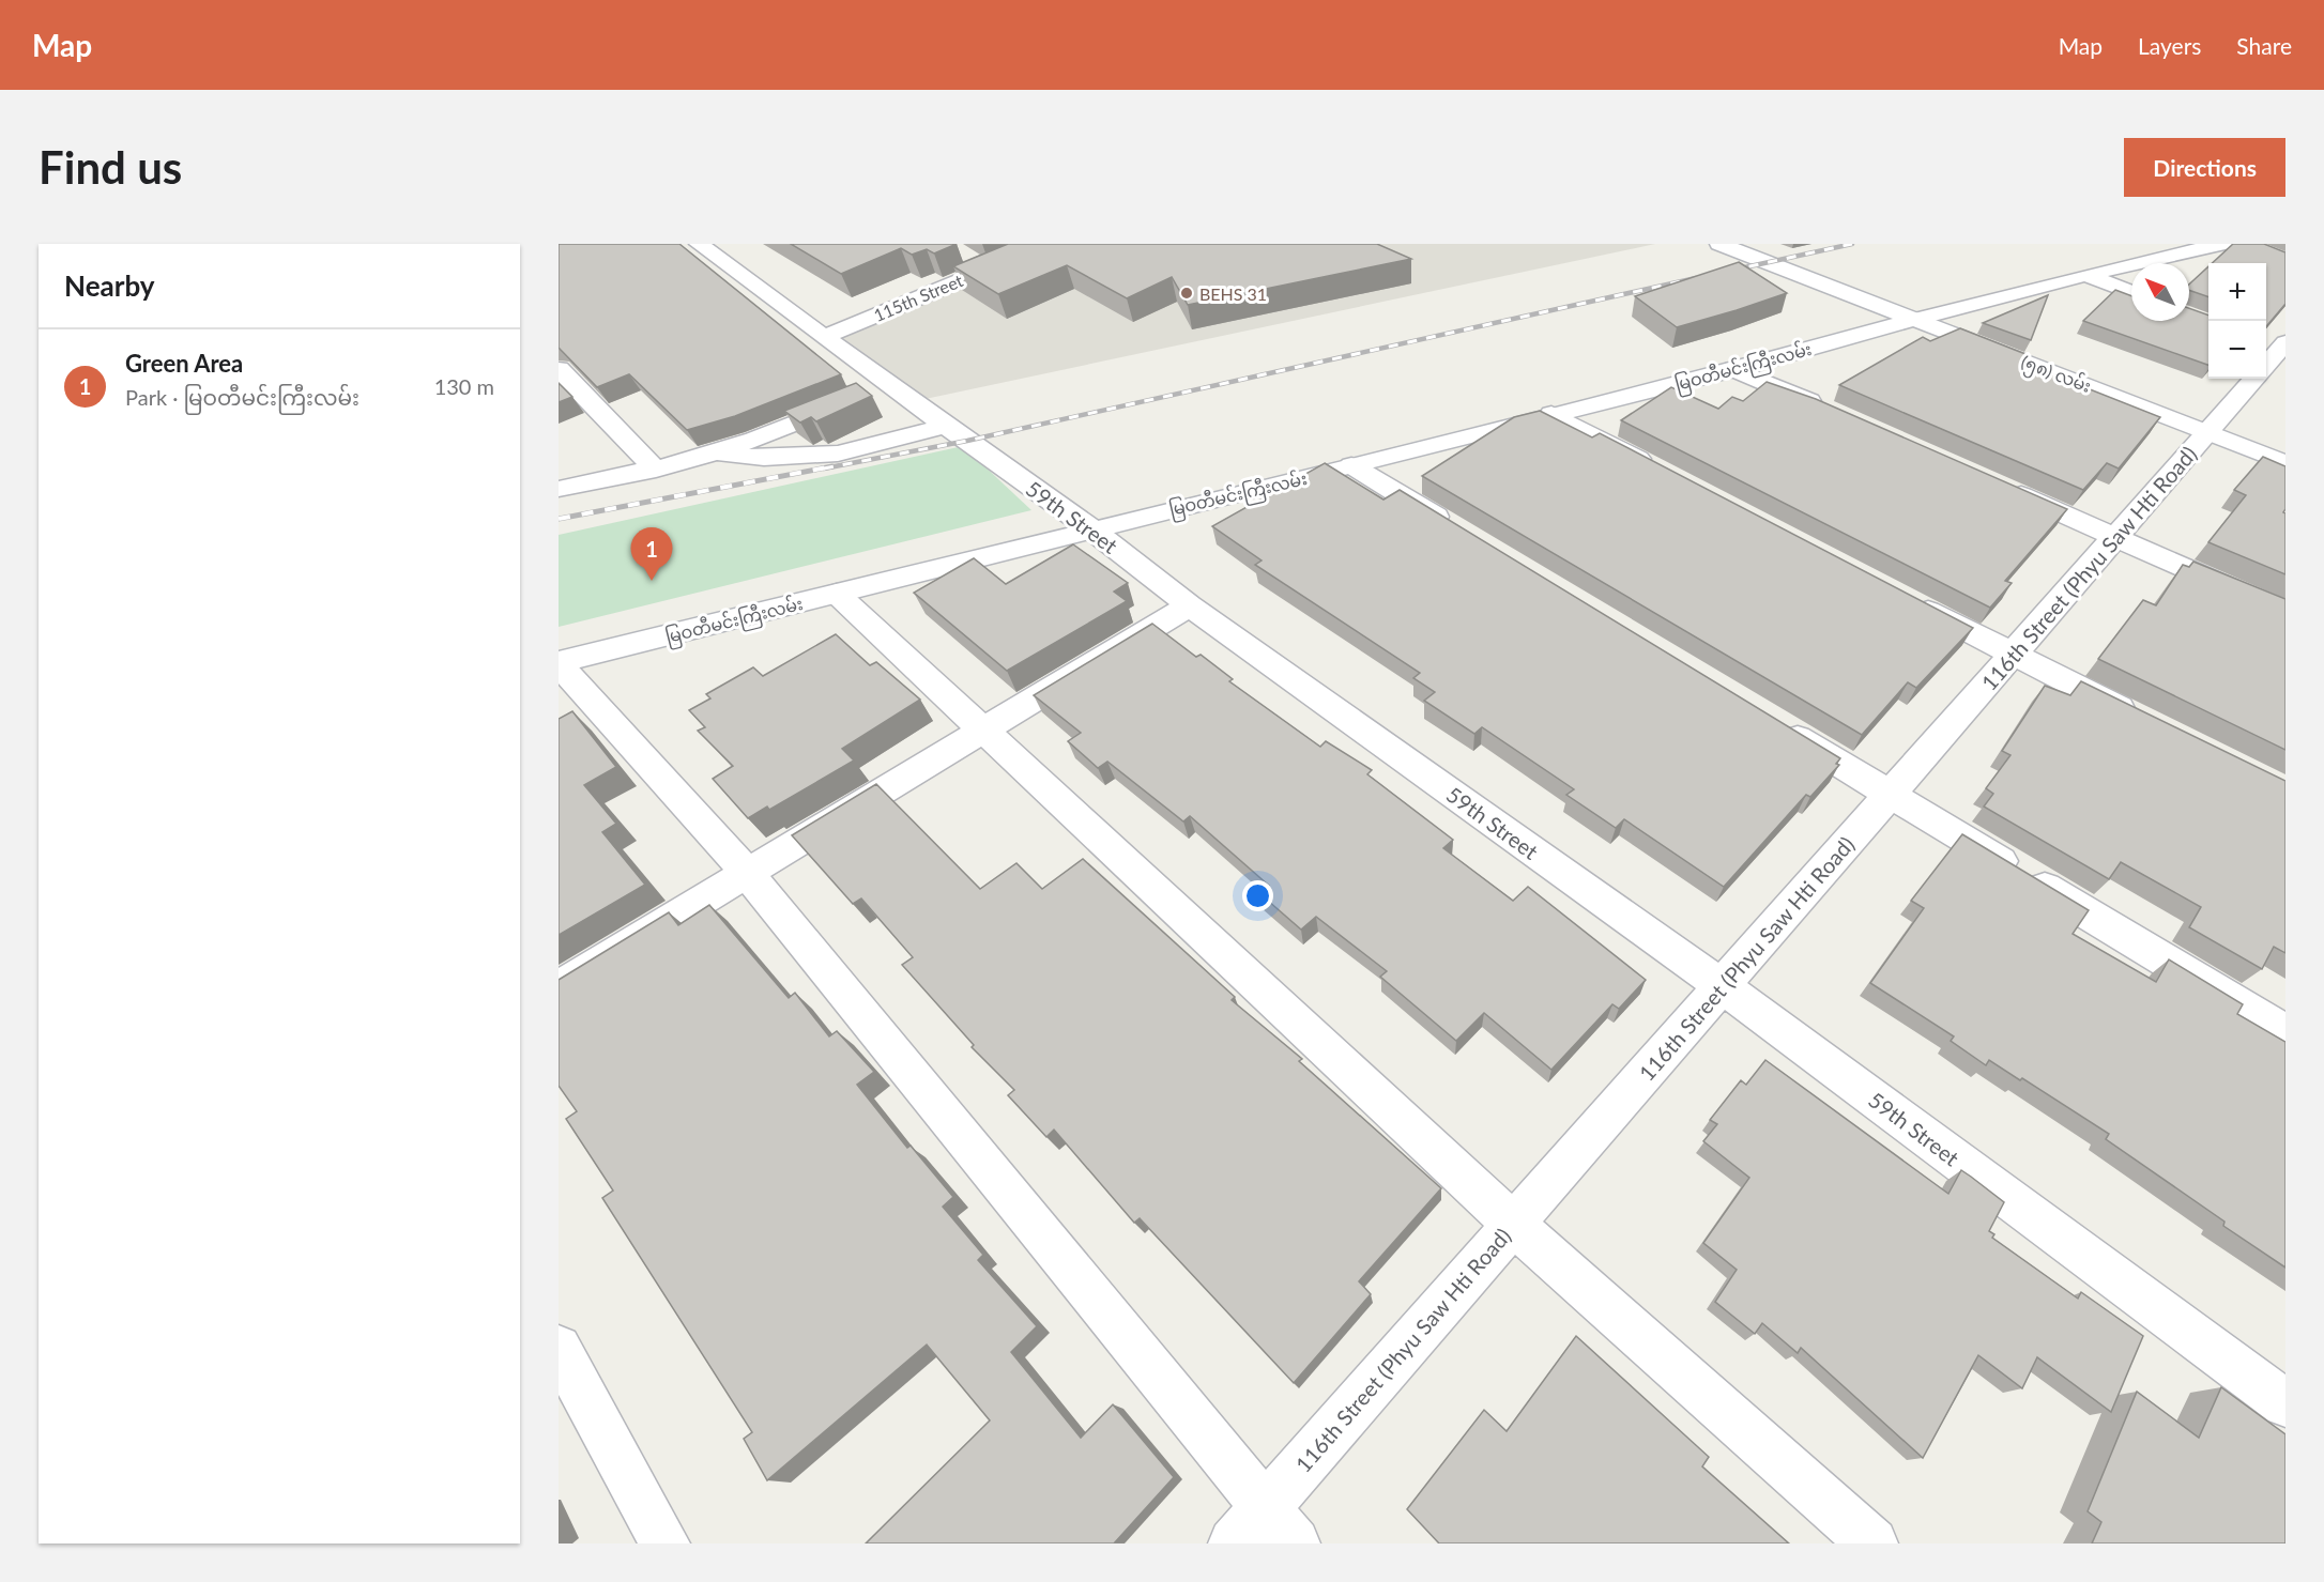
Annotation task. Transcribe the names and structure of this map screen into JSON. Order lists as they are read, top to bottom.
{
  "streets": {
    "street": [
      "115th Street",
      "မြဝတီမင်းကြီးလမ်း",
      "(၅၈) လမ်း",
      "59th Street",
      "116th Street (Phyu Saw Hti Road)"
    ]
  },
  "crossings": [
    ["115th Street", "59th Street"],
    ["မြဝတီမင်းကြီးလမ်း", "(၅၈) လမ်း"],
    ["မြဝတီမင်းကြီးလမ်း", "59th Street"],
    ["(၅၈) လမ်း", "116th Street (Phyu Saw Hti Road)"],
    ["59th Street", "116th Street (Phyu Saw Hti Road)"]
  ],
  "places": ["BEHS 31"],
  "north": "top left",
  "page": {
    "header": "Map",
    "nav": ["Map", "Layers", "Share"],
    "buttons": "Directions",
    "title": "Find us",
    "heading": "Nearby",
    "map_buttons": ["+", "−"],
    "list": [
      {
        "mark": "1",
        "name": "Green Area",
        "note": "Park · မြဝတီမင်းကြီးလမ်း",
        "value": "130 m"
      }
    ],
    "pins": "1"
  }
}
